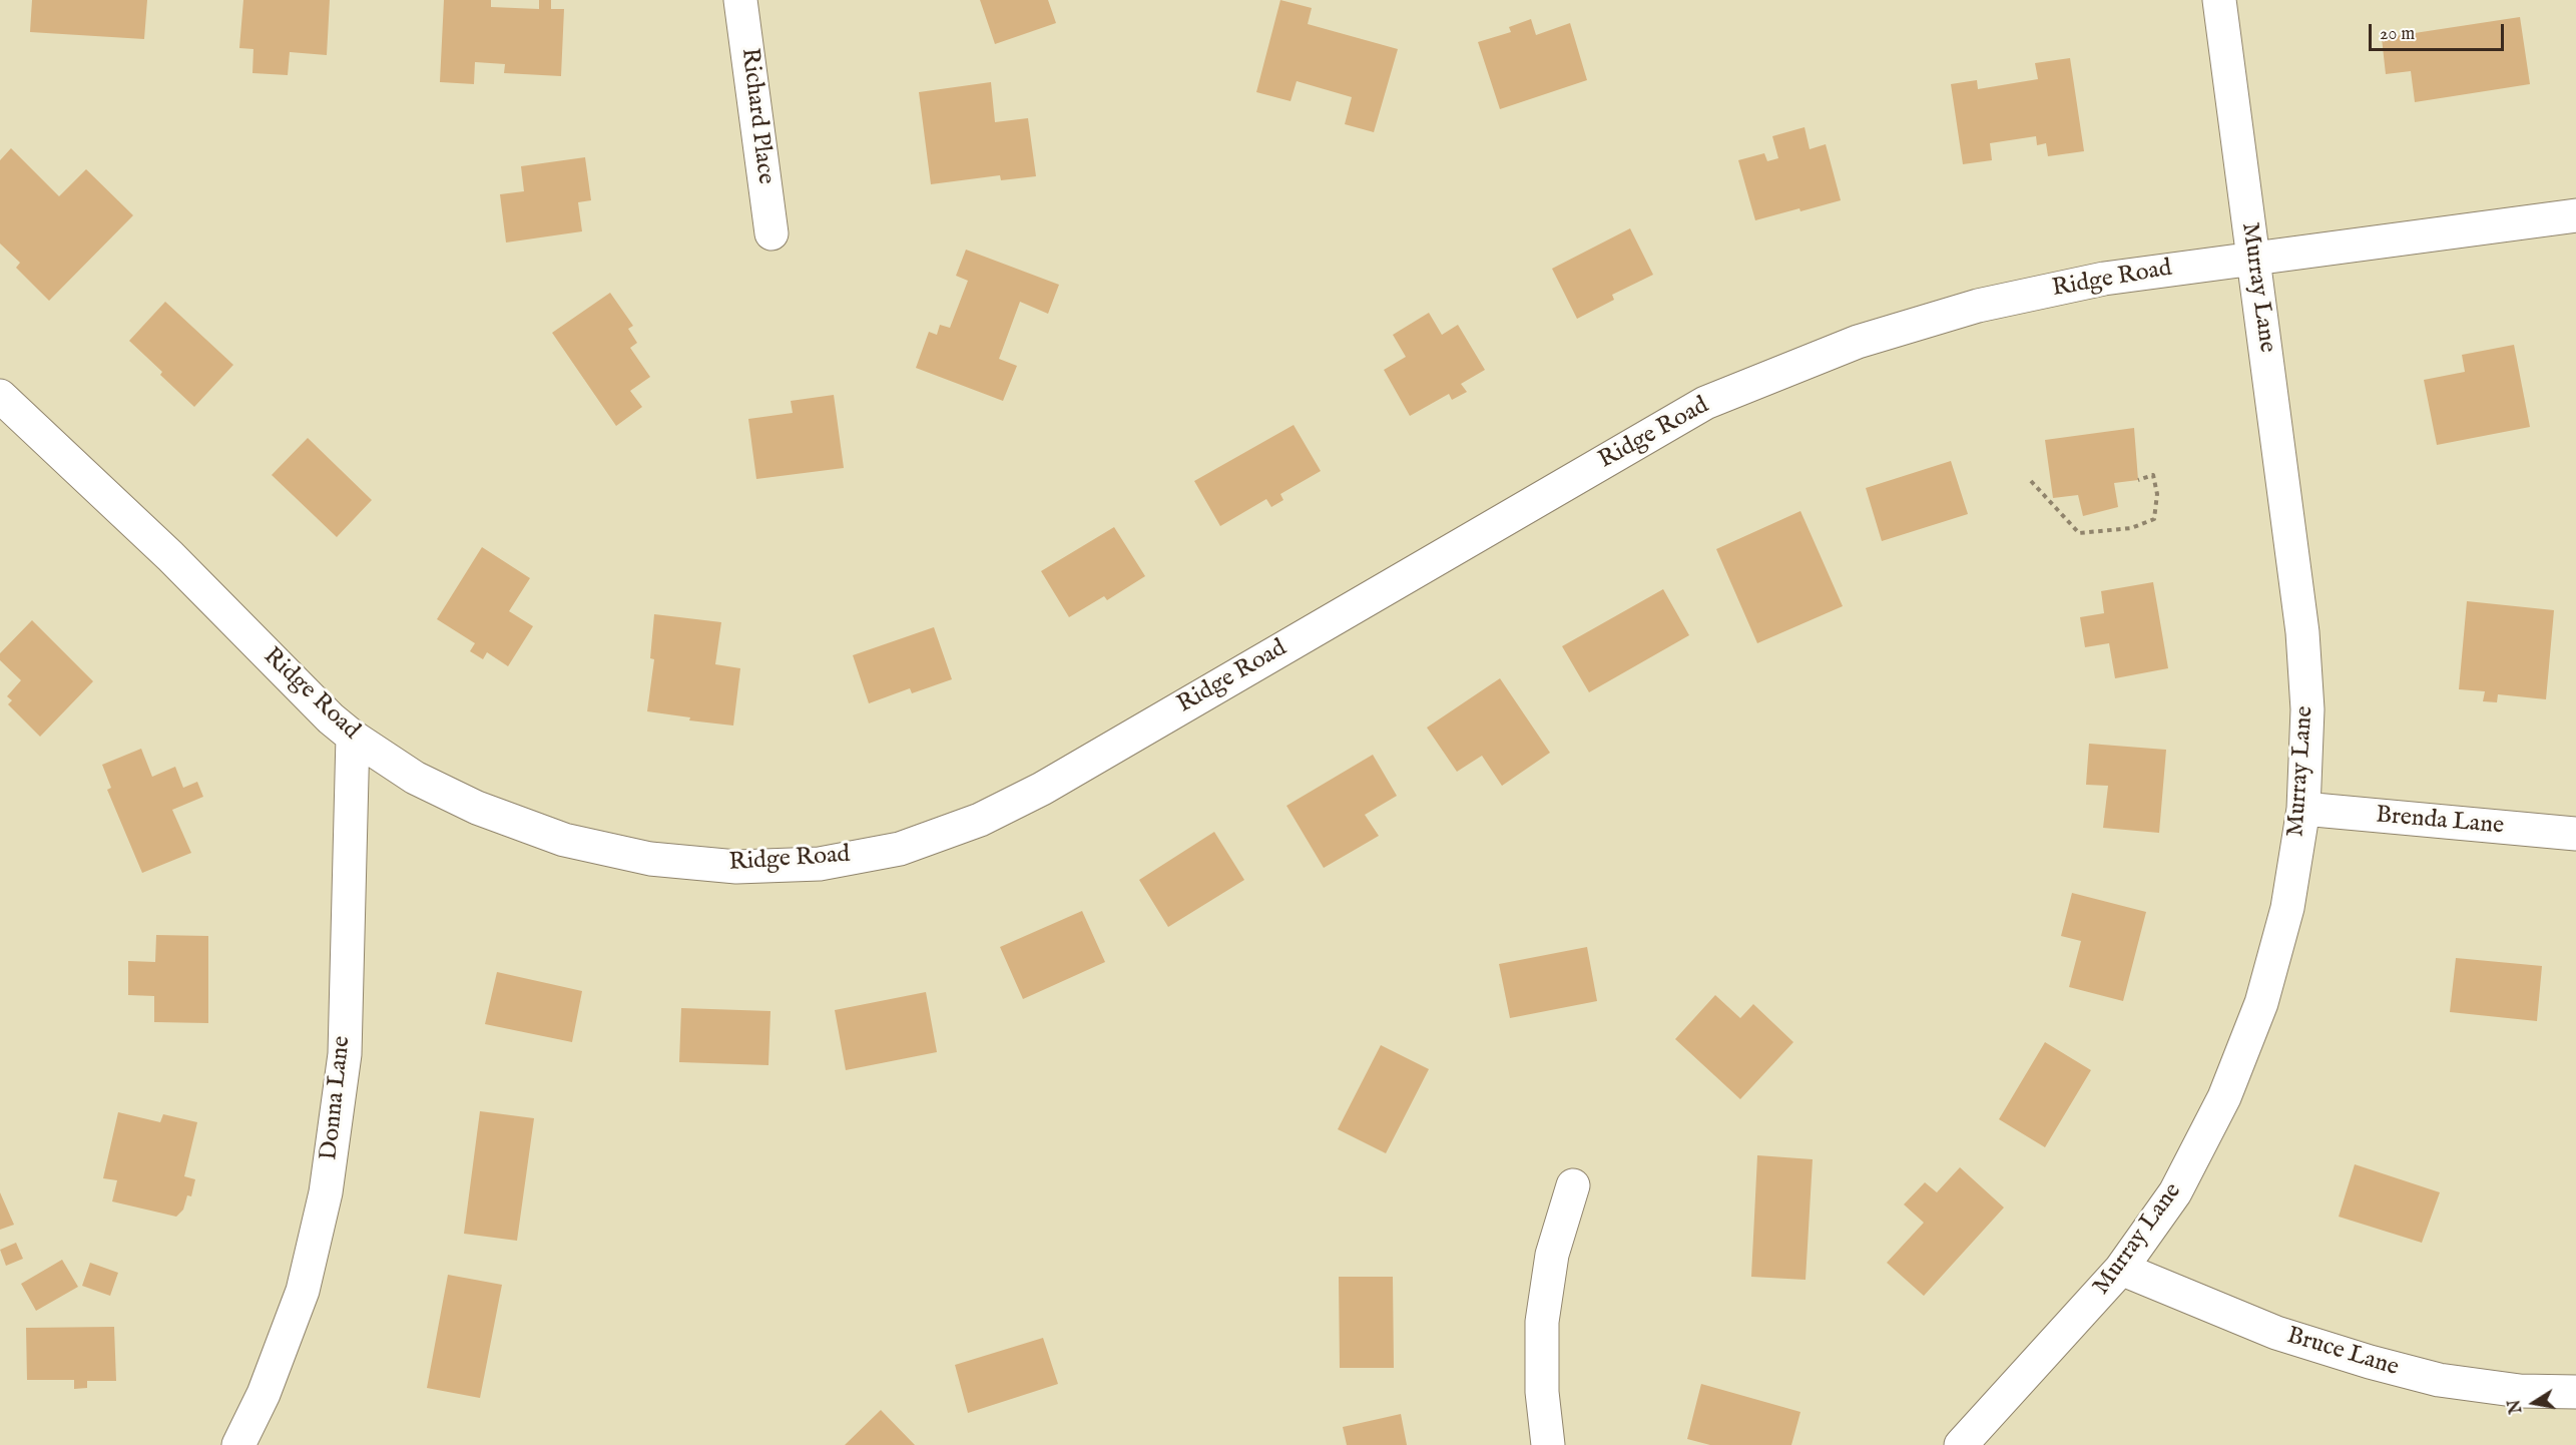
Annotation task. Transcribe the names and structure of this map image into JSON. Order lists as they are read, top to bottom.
{
  "streets": {
    "street": [
      "Richard Place",
      "Ridge Road",
      "Murray Lane",
      "Brenda Lane",
      "Donna Lane",
      "Bruce Lane"
    ]
  },
  "crossings": [
    ["Ridge Road", "Murray Lane"],
    ["Ridge Road", "Donna Lane"],
    ["Murray Lane", "Brenda Lane"],
    ["Murray Lane", "Bruce Lane"]
  ],
  "scale_bar": "20 m",
  "north": "left"
}
